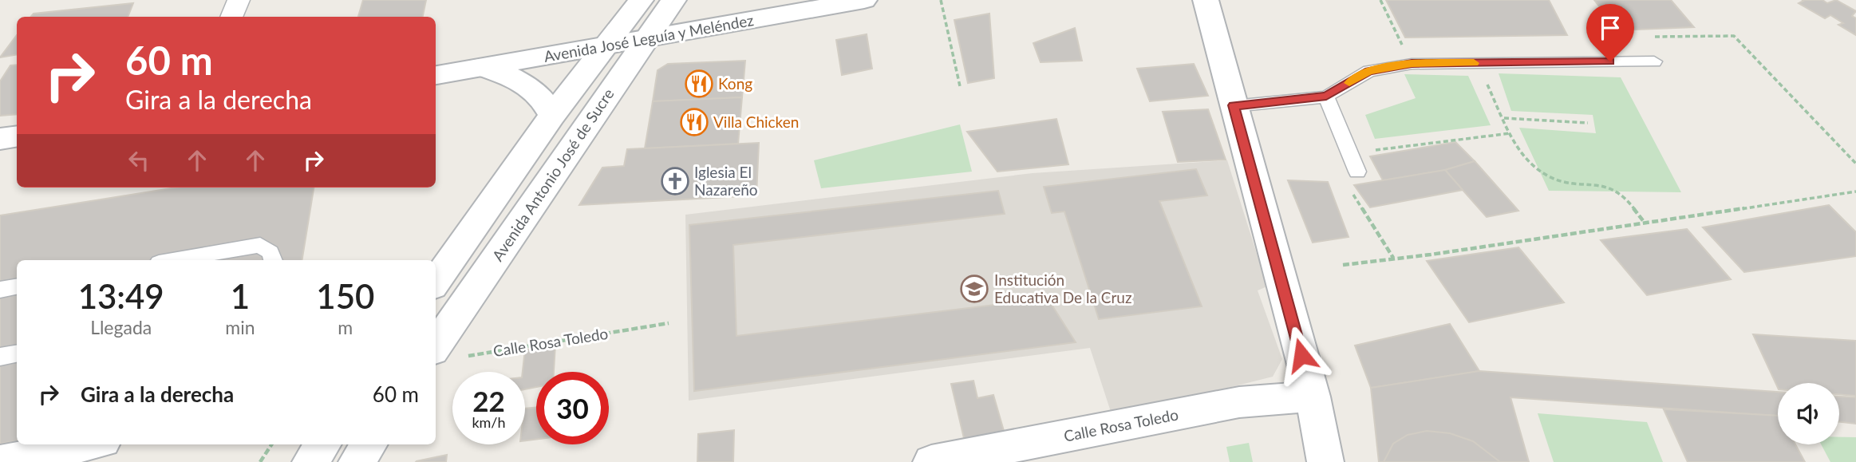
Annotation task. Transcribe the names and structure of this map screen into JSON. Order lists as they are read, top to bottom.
{
  "streets": {
    "street": ["Avenida José Leguía y Meléndez", "Avenida Antonio José de Sucre", "Calle Rosa Toledo"]
  },
  "crossings": [
    ["Avenida José Leguía y Meléndez", "Avenida Antonio José de Sucre"],
    ["Avenida Antonio José de Sucre", "Calle Rosa Toledo"]
  ],
  "places": {
    "restaurant": ["Kong", "Villa Chicken"],
    "church": ["Iglesia El Nazareño"],
    "school or university": ["Institución Educativa De la Cruz"]
  },
  "page": {
    "turn": ["60 m", "Gira a la derecha"],
    "eta": [
      "13:49",
      "Llegada",
      "1",
      "min",
      "150",
      "m"
    ],
    "list": [
      {
        "name": "Gira a la derecha",
        "value": "60 m"
      }
    ],
    "speed": "22 km/h",
    "limit": "30"
  }
}
